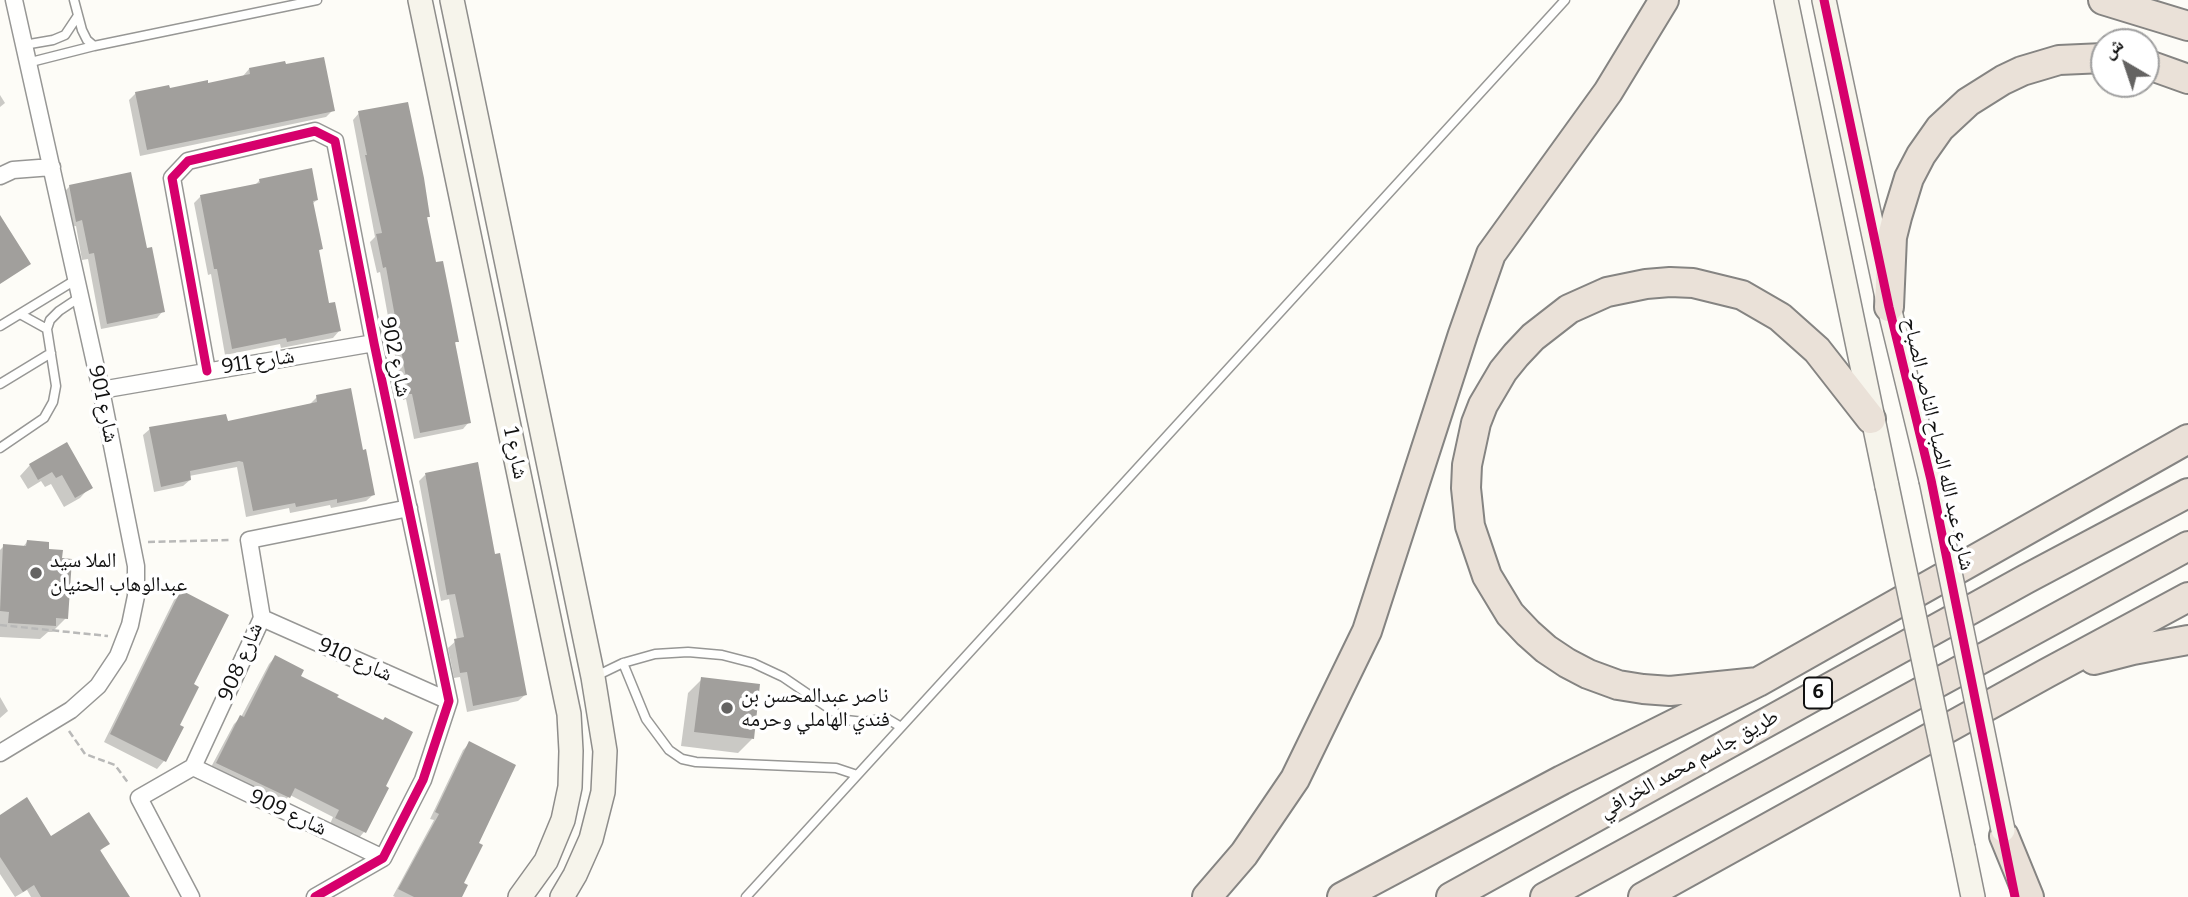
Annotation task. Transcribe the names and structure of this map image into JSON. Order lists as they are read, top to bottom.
{
  "streets": {
    "highway": ["6", "طريق جاسم محمد الخرافي"],
    "street": [
      "شارع 902",
      "شارع 911",
      "شارع 901",
      "شارع عبد الله الصباح الناصر الصباح",
      "شارع 1",
      "شارع 910",
      "شارع 908",
      "شارع 909"
    ]
  },
  "crossings": [
    ["شارع 902", "شارع 911"],
    ["شارع 902", "شارع 910"],
    ["شارع 902", "شارع 909"],
    ["شارع 911", "شارع 901"],
    ["شارع 910", "شارع 908"],
    ["شارع 908", "شارع 909"]
  ],
  "places": ["الملا سيد عبدالوهاب الحنيان", "ناصر عبدالمحسن بن فندي الهاملي وحرمه"],
  "north": "top left"
}
